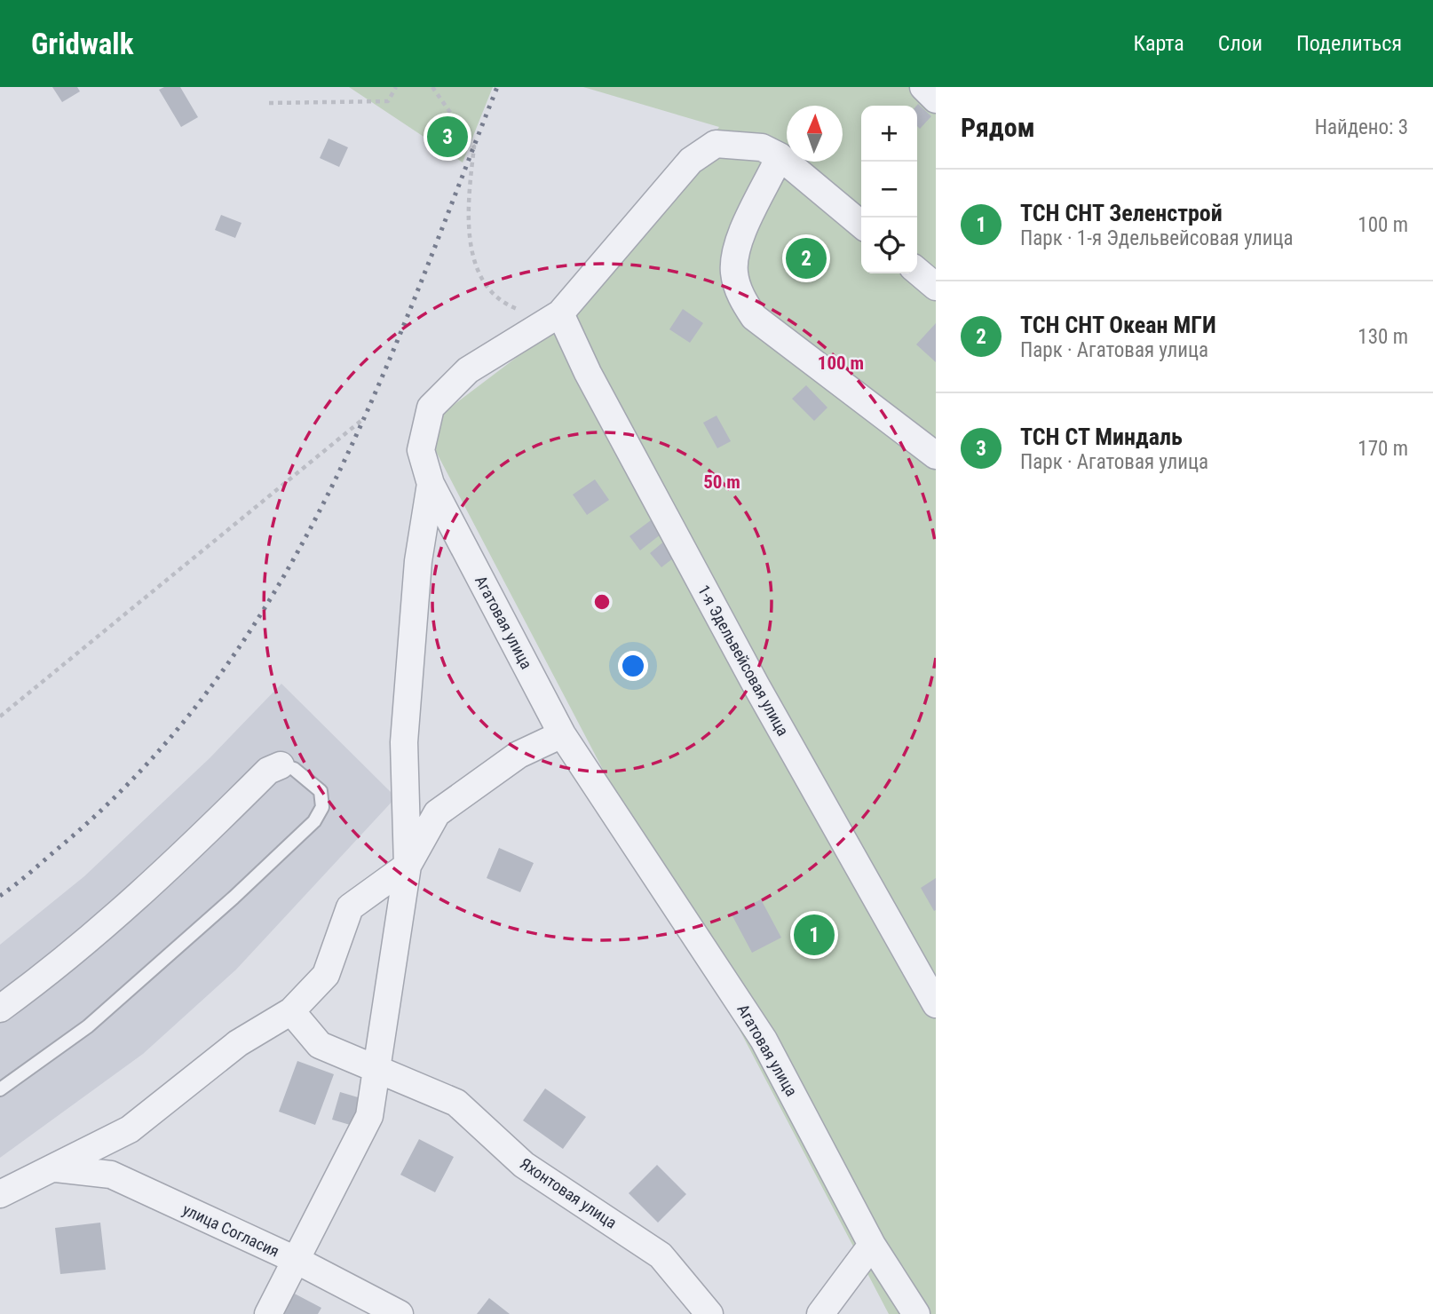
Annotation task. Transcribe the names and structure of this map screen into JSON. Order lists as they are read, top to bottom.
{
  "streets": {
    "street": [
      "Агатовая улица",
      "1-я Эдельвейсовая улица",
      "Яхонтовая улица",
      "улица Согласия"
    ]
  },
  "crossings": [
    ["Агатовая улица", "1-я Эдельвейсовая улица"]
  ],
  "north": "top",
  "page": {
    "header": "Gridwalk",
    "nav": ["Карта", "Слои", "Поделиться"],
    "heading": ["Рядом", "Найдено: 3"],
    "map_buttons": ["+", "−"],
    "pins": ["3", "2", "1"],
    "list": [
      {
        "mark": "1",
        "name": "ТСН СНТ Зеленстрой",
        "note": "Парк · 1-я Эдельвейсовая улица",
        "value": "100 m"
      },
      {
        "mark": "2",
        "name": "ТСН СНТ Океан МГИ",
        "note": "Парк · Агатовая улица",
        "value": "130 m"
      },
      {
        "mark": "3",
        "name": "ТСН СТ Миндаль",
        "note": "Парк · Агатовая улица",
        "value": "170 m"
      }
    ]
  },
  "rings": ["100 m", "50 m"]
}
